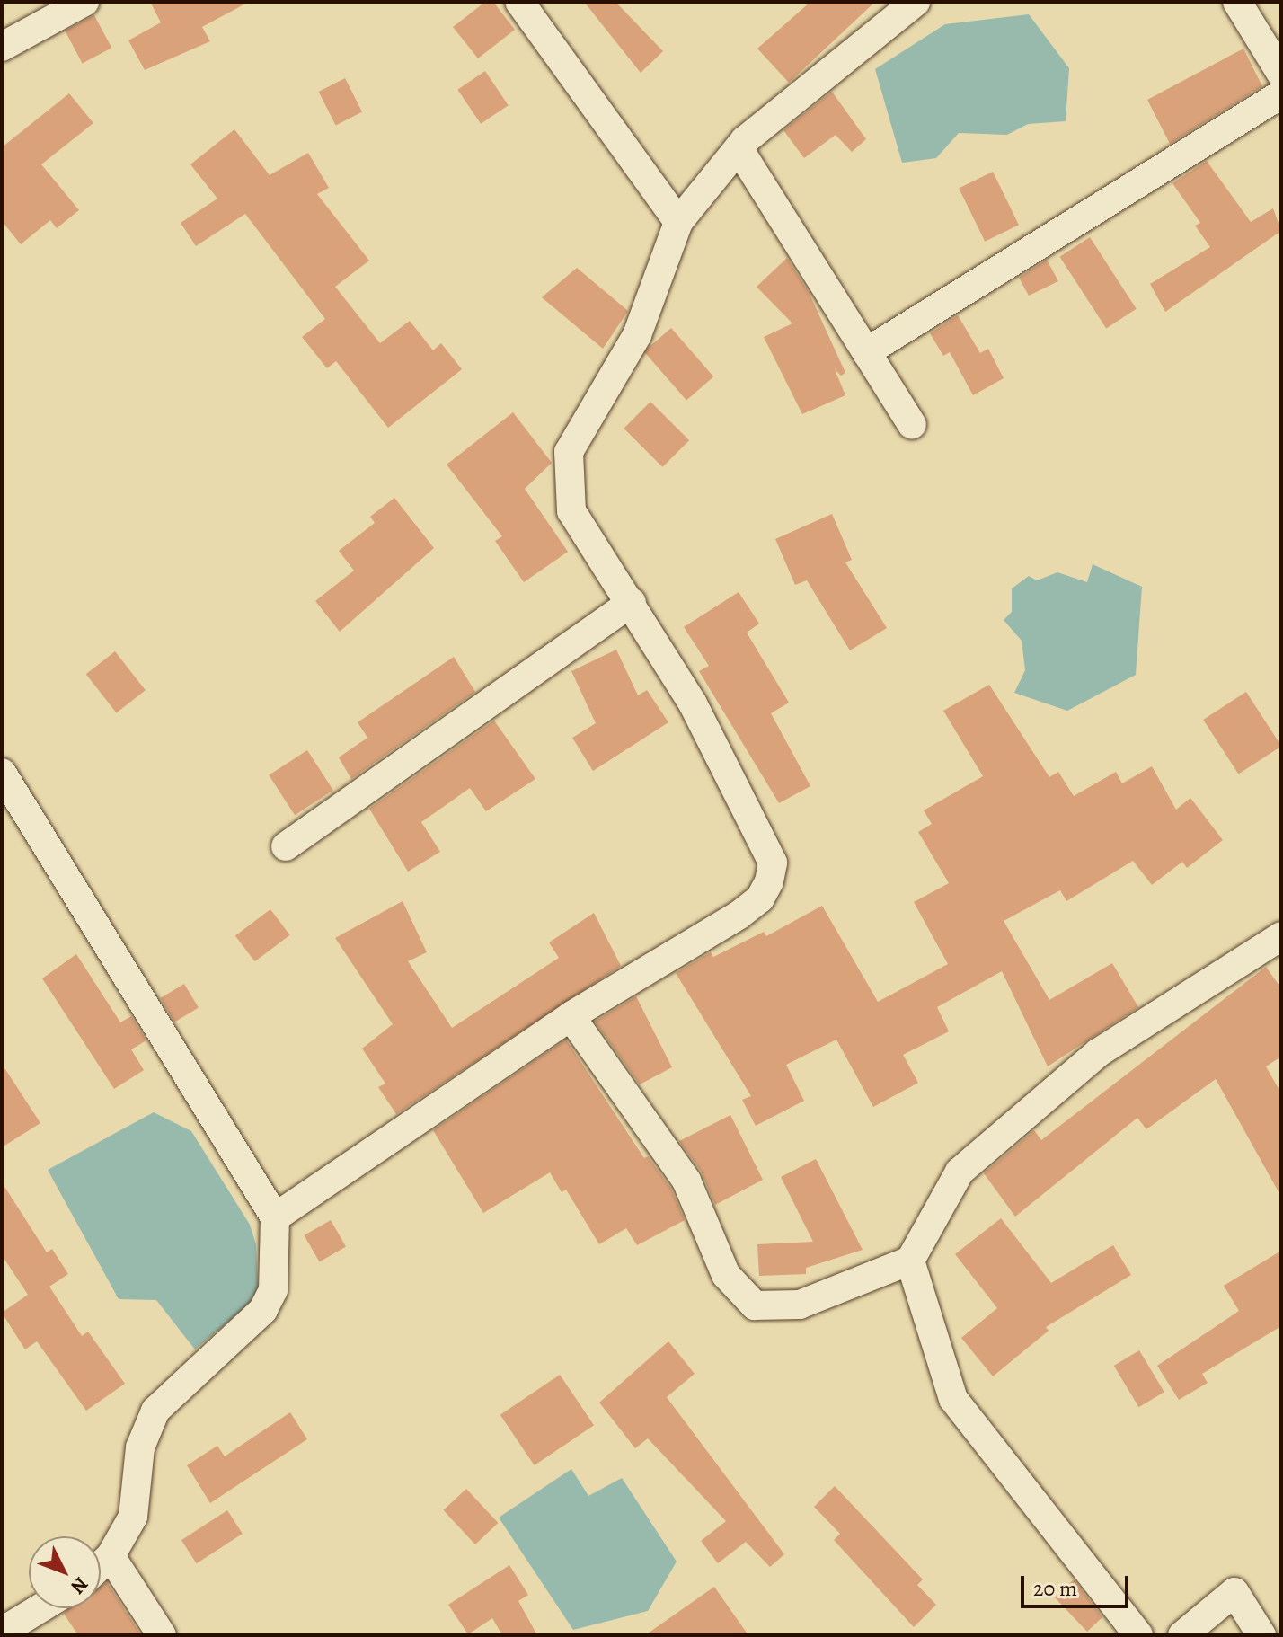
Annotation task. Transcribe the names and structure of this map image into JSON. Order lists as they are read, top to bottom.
{
  "scale_bar": "20 m",
  "north": "bottom right"
}
